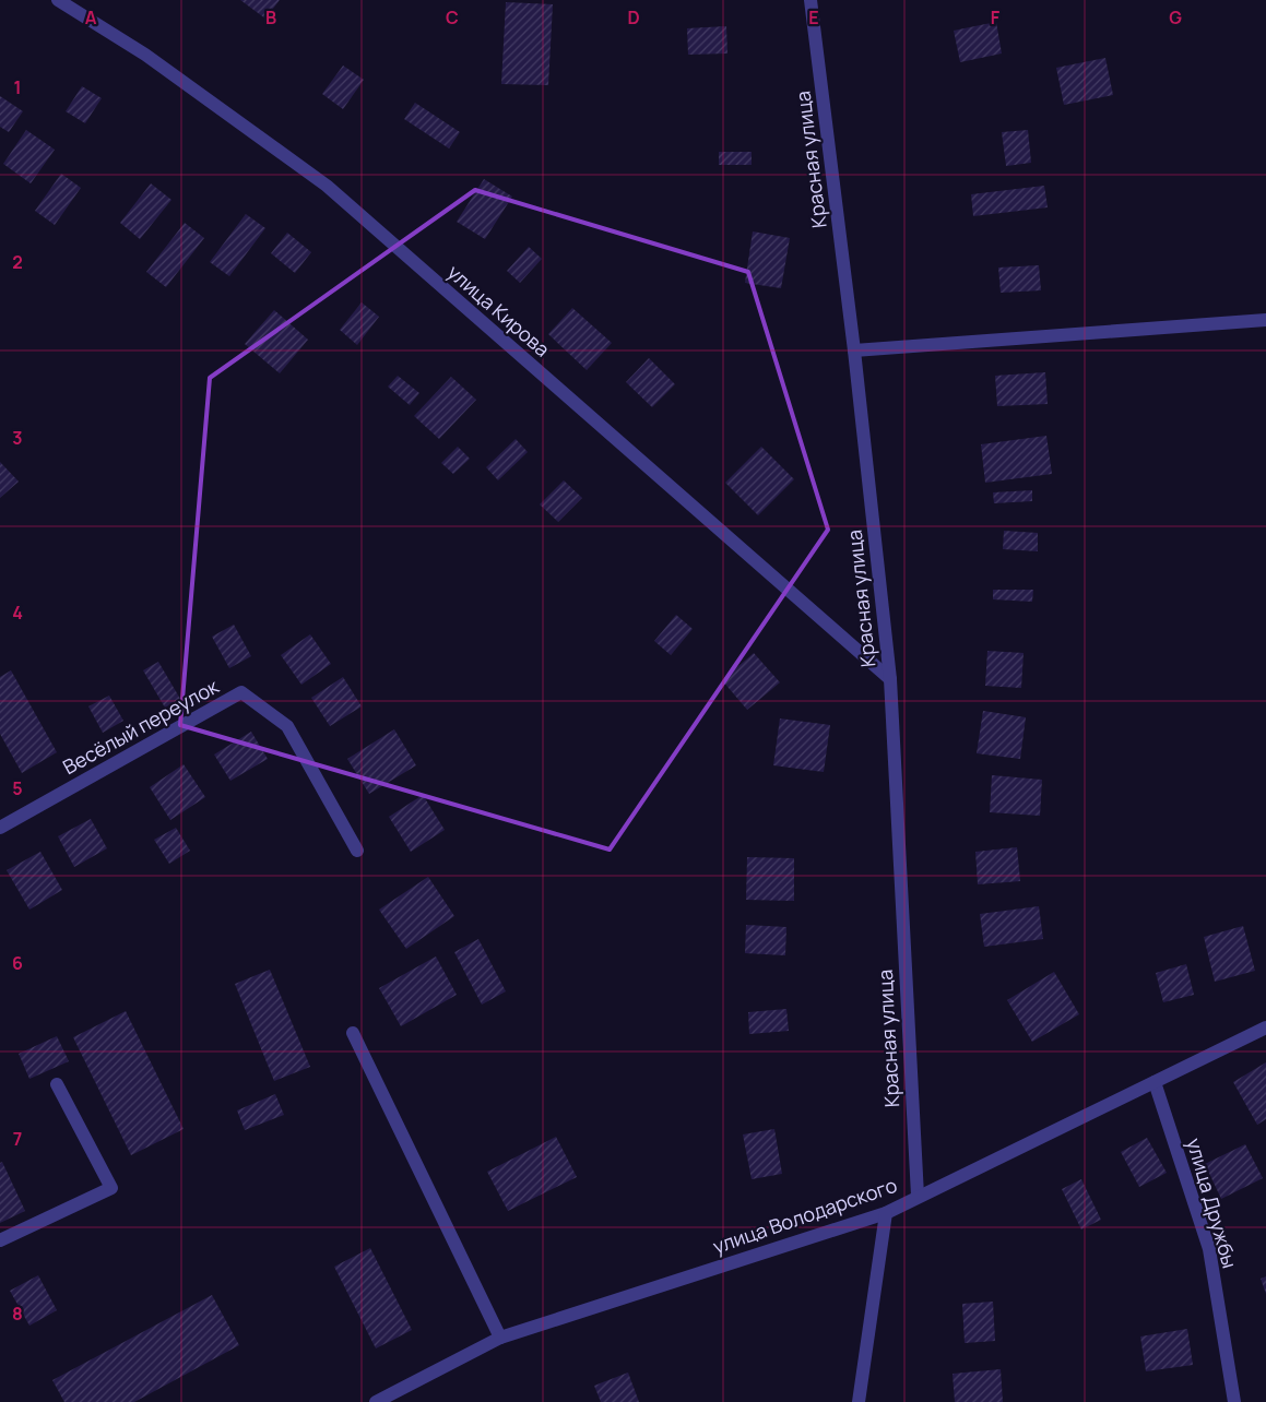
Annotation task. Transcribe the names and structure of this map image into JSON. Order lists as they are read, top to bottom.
{
  "streets": {
    "street": [
      "Красная улица",
      "улица Кирова",
      "Весёлый переулок",
      "улица Дружбы",
      "улица Володарского"
    ]
  },
  "crossings": [
    ["Красная улица", "улица Кирова"],
    ["Красная улица", "улица Володарского"],
    ["улица Дружбы", "улица Володарского"]
  ],
  "grid": {
    "columns": [
      "A",
      "B",
      "C",
      "D",
      "E",
      "F",
      "G"
    ],
    "rows": [
      "1",
      "2",
      "3",
      "4",
      "5",
      "6",
      "7",
      "8"
    ]
  }
}
